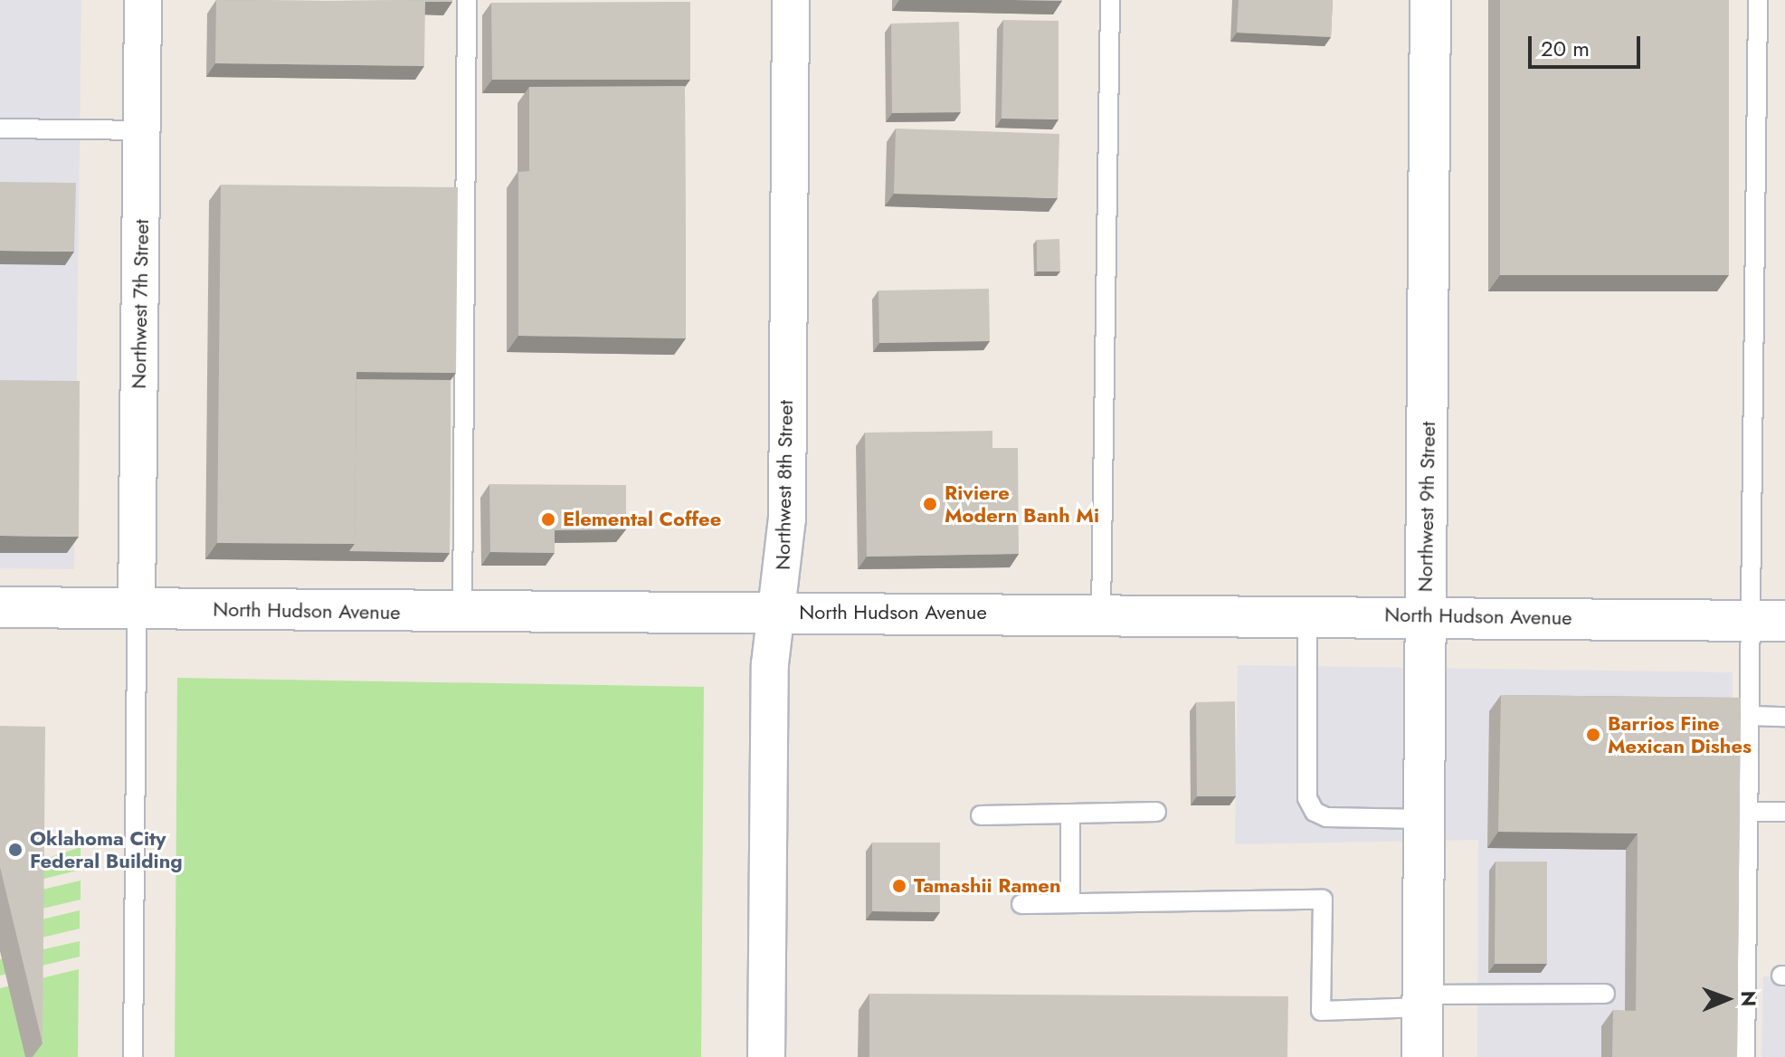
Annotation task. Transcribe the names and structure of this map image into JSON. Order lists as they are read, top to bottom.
{
  "streets": {
    "street": [
      "Northwest 7th Street",
      "Northwest 8th Street",
      "Northwest 9th Street",
      "North Hudson Avenue"
    ]
  },
  "crossings": [
    ["Northwest 7th Street", "North Hudson Avenue"],
    ["Northwest 8th Street", "North Hudson Avenue"],
    ["Northwest 9th Street", "North Hudson Avenue"]
  ],
  "places": [
    "Riviere Modern Banh Mi",
    "Elemental Coffee",
    "Barrios Fine Mexican Dishes",
    "Oklahoma City Federal Building",
    "Tamashii Ramen"
  ],
  "scale_bar": "20 m",
  "north": "right"
}
